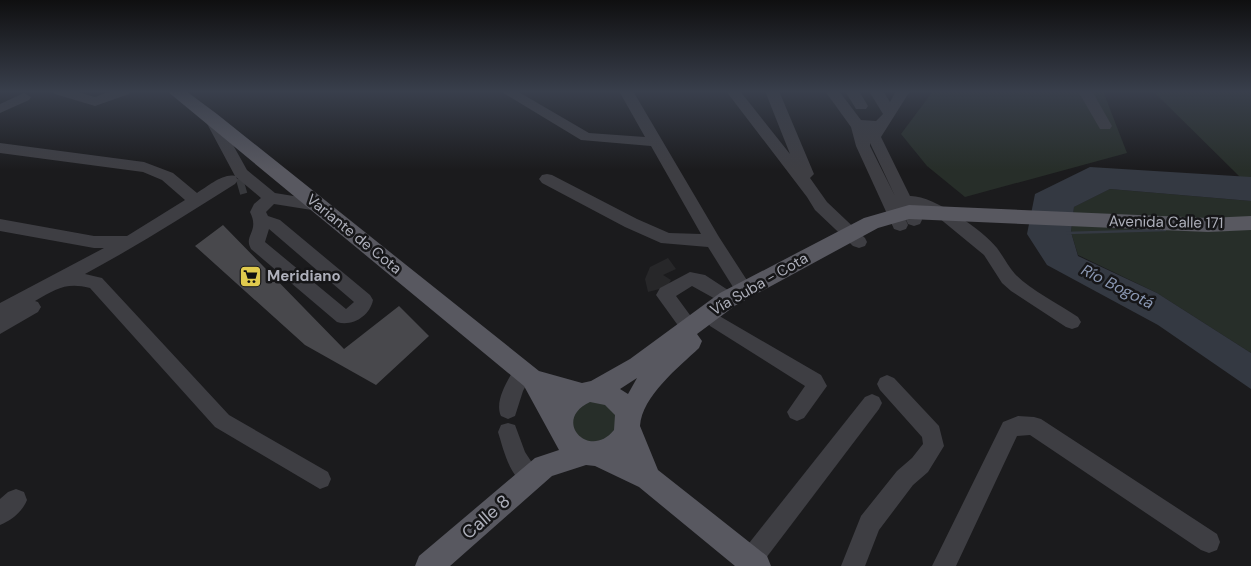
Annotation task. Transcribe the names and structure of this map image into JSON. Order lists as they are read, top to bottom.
{
  "streets": {
    "main road": [
      "Avenida Calle 171",
      "Variante de Cota",
      "Vía Suba - Cota",
      "Calle 8"
    ]
  },
  "crossings": [
    ["Avenida Calle 171", "Vía Suba - Cota"],
    ["Variante de Cota", "Vía Suba - Cota"]
  ],
  "water": ["Río Bogotá"],
  "places": {
    "supermarket": ["Meridiano"]
  }
}
